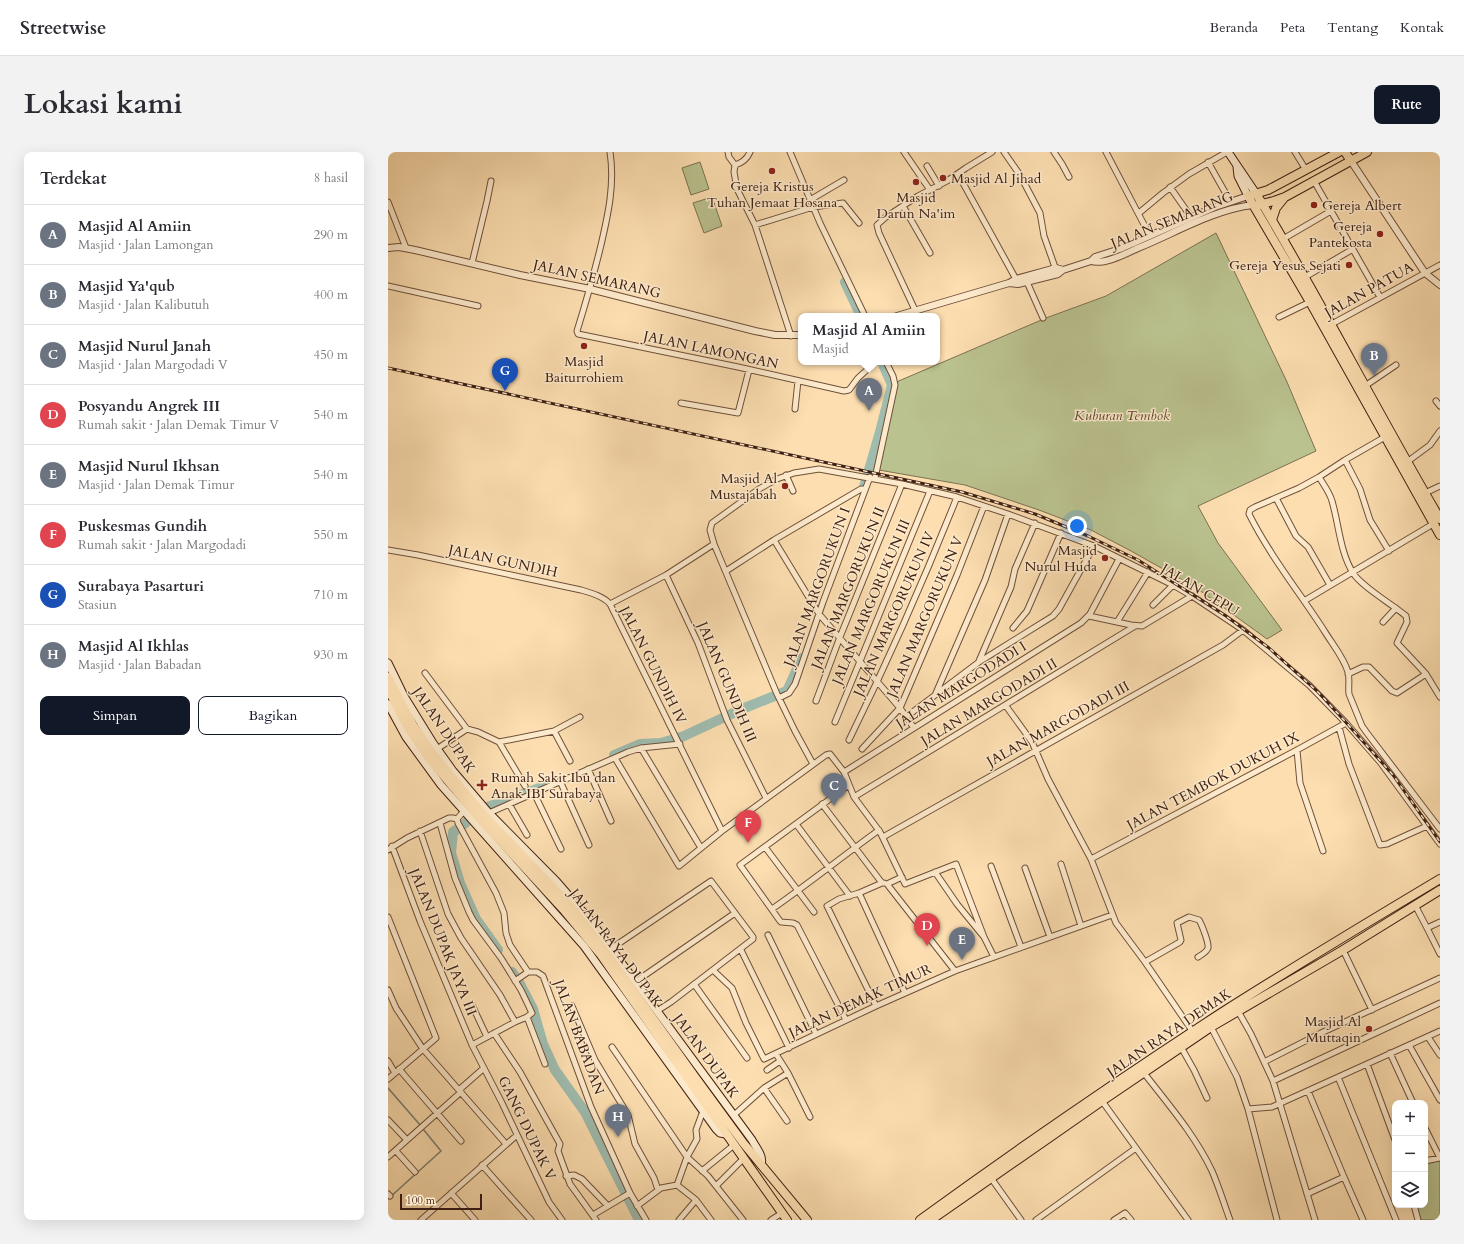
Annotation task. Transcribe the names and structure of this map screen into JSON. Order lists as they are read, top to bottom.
{
  "streets": {
    "main road": [
      "JALAN SEMARANG",
      "JALAN DUPAK",
      "JALAN RAYA DUPAK",
      "JALAN RAYA DEMAK"
    ],
    "street": [
      "JALAN PATUA",
      "JALAN LAMONGAN",
      "JALAN GUNDIH",
      "JALAN MARGORUKUN I",
      "JALAN MARGORUKUN II",
      "JALAN CEPU",
      "JALAN MARGORUKUN III",
      "JALAN MARGORUKUN IV",
      "JALAN MARGORUKUN V",
      "JALAN GUNDIH IV",
      "JALAN GUNDIH III",
      "JALAN MARGODADI I",
      "JALAN MARGODADI II",
      "JALAN MARGODADI III",
      "JALAN TEMBOK DUKUH IX",
      "JALAN DUPAK JAYA III",
      "JALAN DEMAK TIMUR",
      "JALAN BABADAN",
      "GANG DUPAK V"
    ]
  },
  "crossings": [
    ["JALAN SEMARANG", "JALAN LAMONGAN"],
    ["JALAN GUNDIH", "JALAN GUNDIH IV"],
    ["JALAN MARGORUKUN I", "JALAN CEPU"],
    ["JALAN MARGORUKUN II", "JALAN CEPU"],
    ["JALAN CEPU", "JALAN MARGORUKUN III"],
    ["JALAN CEPU", "JALAN MARGORUKUN IV"],
    ["JALAN CEPU", "JALAN MARGORUKUN V"],
    ["JALAN CEPU", "JALAN MARGODADI II"],
    ["JALAN CEPU", "JALAN MARGODADI III"],
    ["JALAN CEPU", "JALAN TEMBOK DUKUH IX"],
    ["JALAN DUPAK", "JALAN RAYA DUPAK"],
    ["JALAN DUPAK JAYA III", "GANG DUPAK V"]
  ],
  "parks": ["Kuburan Tembok"],
  "places": {
    "other": [
      "Gereja Kristus Tuhan Jemaat Hosana",
      "Masjid Al Jihad",
      "Masjid Darun Na'im",
      "Gereja Albert",
      "Gereja Pantekosta",
      "Gereja Yesus Sejati",
      "Masjid Baiturrohiem",
      "Masjid Al Mustajabah",
      "Masjid Nurul Huda",
      "Masjid Al Muttaqin"
    ],
    "health": ["Rumah Sakit Ibu dan Anak IBI Surabaya"]
  },
  "scale_bar": "100 m",
  "page": {
    "header": "Streetwise",
    "nav": [
      "Beranda",
      "Peta",
      "Tentang",
      "Kontak"
    ],
    "title": "Lokasi kami",
    "buttons": [
      "Rute",
      ["Simpan", "Bagikan"]
    ],
    "heading": ["Terdekat", "8 hasil"],
    "list": [
      {
        "mark": "A",
        "name": "Masjid Al Amiin",
        "note": "Masjid · Jalan Lamongan",
        "value": "290 m"
      },
      {
        "mark": "B",
        "name": "Masjid Ya'qub",
        "note": "Masjid · Jalan Kalibutuh",
        "value": "400 m"
      },
      {
        "mark": "C",
        "name": "Masjid Nurul Janah",
        "note": "Masjid · Jalan Margodadi V",
        "value": "450 m"
      },
      {
        "mark": "D",
        "name": "Posyandu Angrek III",
        "note": "Rumah sakit · Jalan Demak Timur V",
        "value": "540 m"
      },
      {
        "mark": "E",
        "name": "Masjid Nurul Ikhsan",
        "note": "Masjid · Jalan Demak Timur",
        "value": "540 m"
      },
      {
        "mark": "F",
        "name": "Puskesmas Gundih",
        "note": "Rumah sakit · Jalan Margodadi",
        "value": "550 m"
      },
      {
        "mark": "G",
        "name": "Surabaya Pasarturi",
        "note": "Stasiun",
        "value": "710 m"
      },
      {
        "mark": "H",
        "name": "Masjid Al Ikhlas",
        "note": "Masjid · Jalan Babadan",
        "value": "930 m"
      }
    ],
    "popup": ["Masjid Al Amiin", "Masjid"],
    "pins": [
      "B",
      "G",
      "A",
      "C",
      "F",
      "D",
      "E",
      "H"
    ],
    "map_buttons": ["+", "−"],
    "scale": "100 m"
  }
}
